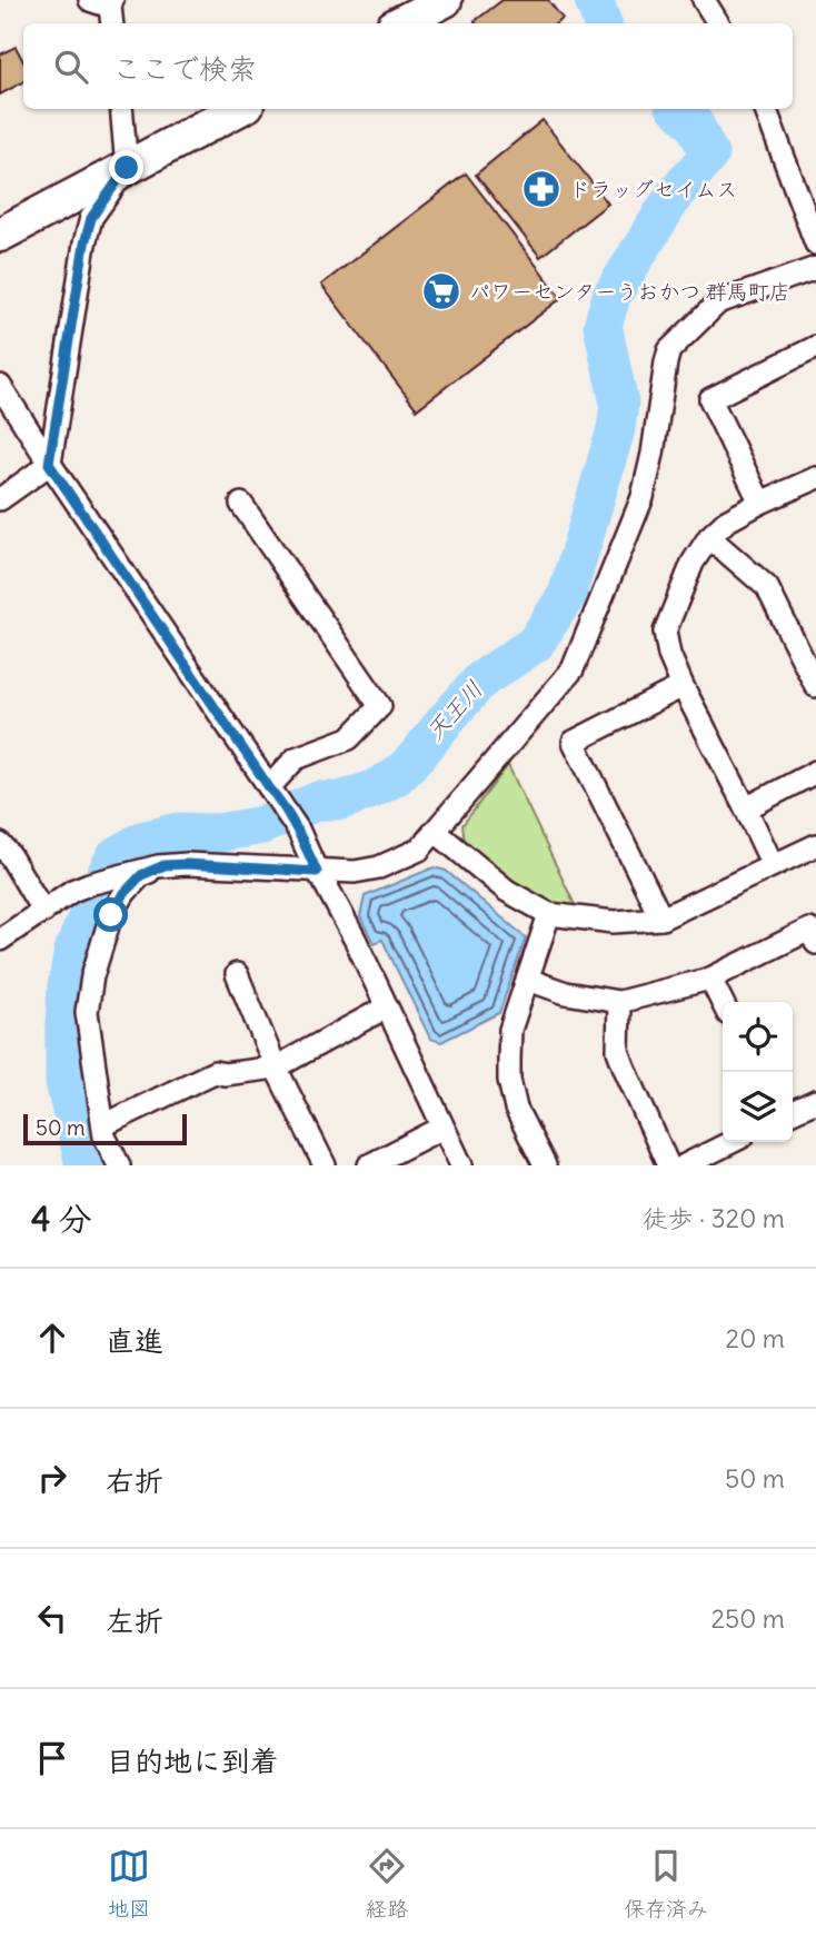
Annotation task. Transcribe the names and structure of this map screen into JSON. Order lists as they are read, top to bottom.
{
  "water": ["天王川"],
  "places": {
    "pharmacy": ["ドラッグセイムス"],
    "supermarket": ["パワーセンターうおかつ 群馬町店"]
  },
  "scale_bar": "50 m",
  "page": {
    "search": "ここで検索",
    "scale": "50 m",
    "heading": ["4 分", "徒歩 · 320 m"],
    "list": [
      ["直進", "20 m"],
      ["右折", "50 m"],
      ["左折", "250 m"],
      "目的地に到着"
    ],
    "nav": ["地図", "経路", "保存済み"]
  }
}
